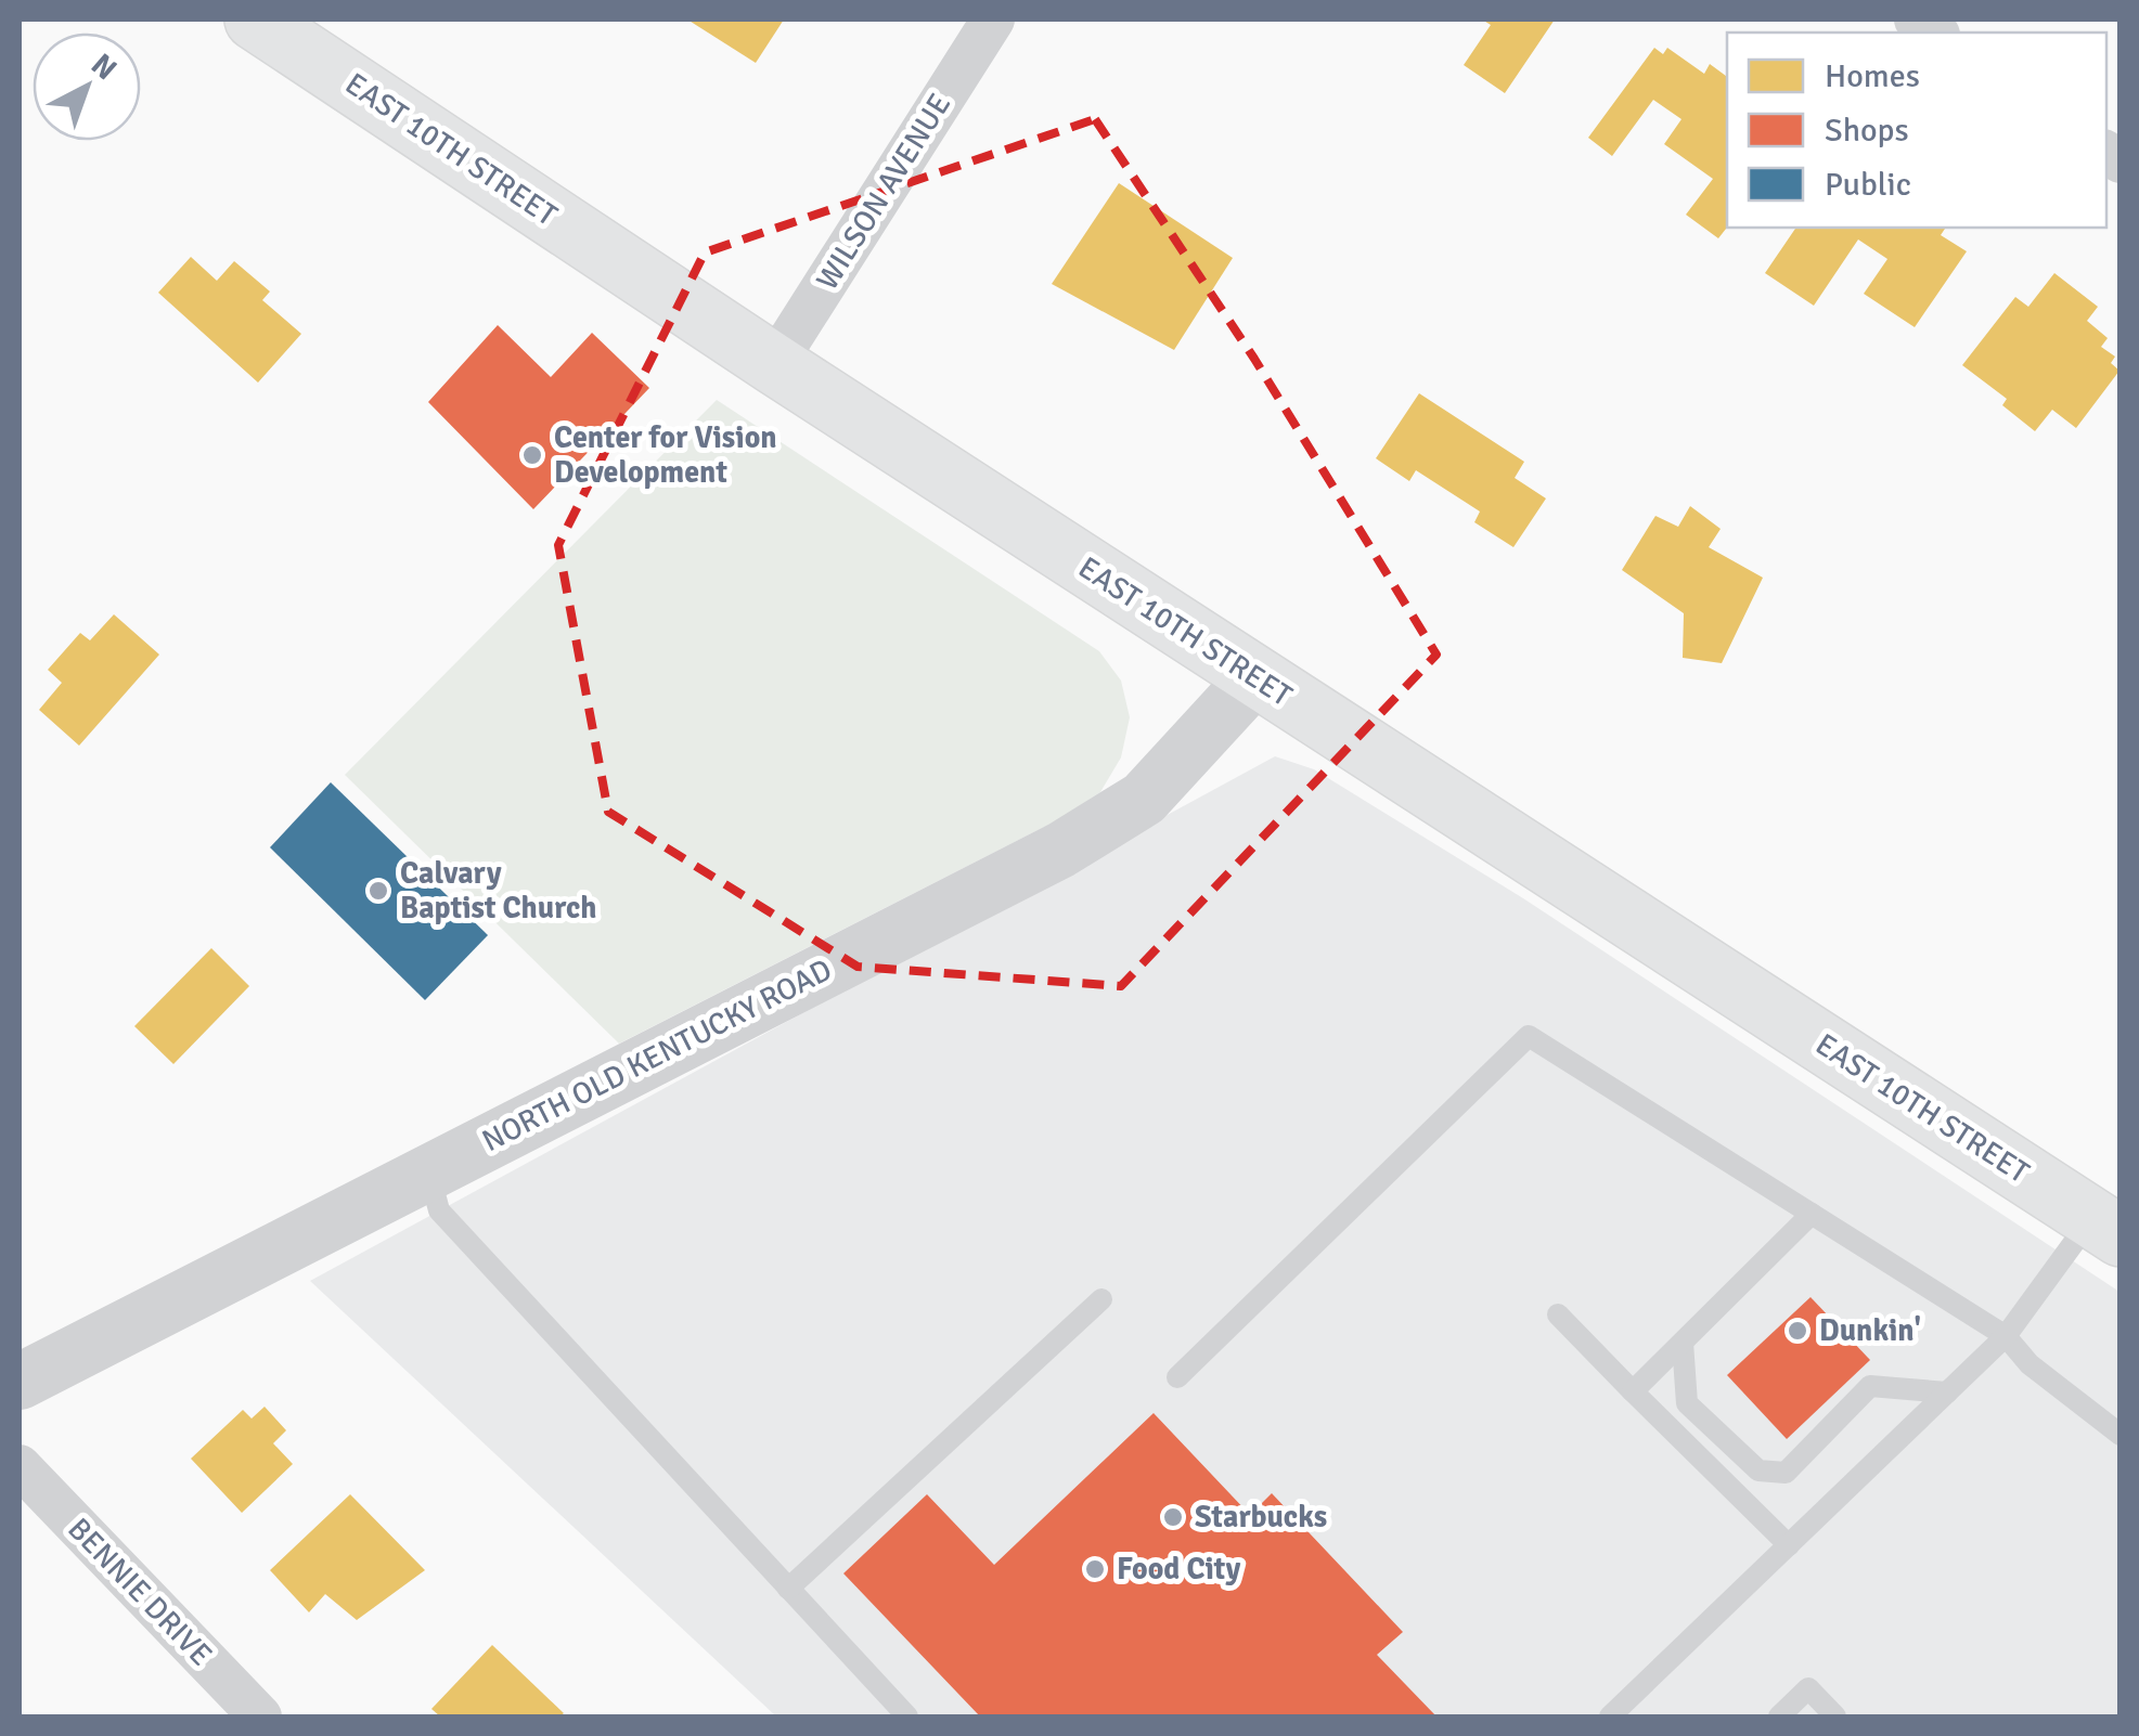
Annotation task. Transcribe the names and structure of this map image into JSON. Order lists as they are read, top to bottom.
{
  "streets": {
    "main road": ["EAST 10TH STREET"],
    "street": ["WILSON AVENUE", "NORTH OLD KENTUCKY ROAD", "BENNIE DRIVE"]
  },
  "crossings": [
    ["EAST 10TH STREET", "WILSON AVENUE"],
    ["EAST 10TH STREET", "NORTH OLD KENTUCKY ROAD"]
  ],
  "places": [
    "Center for Vision Development",
    "Calvary Baptist Church",
    "Dunkin'",
    "Starbucks",
    "Food City"
  ],
  "legend": ["Homes", "Shops", "Public"],
  "north": "top right"
}
